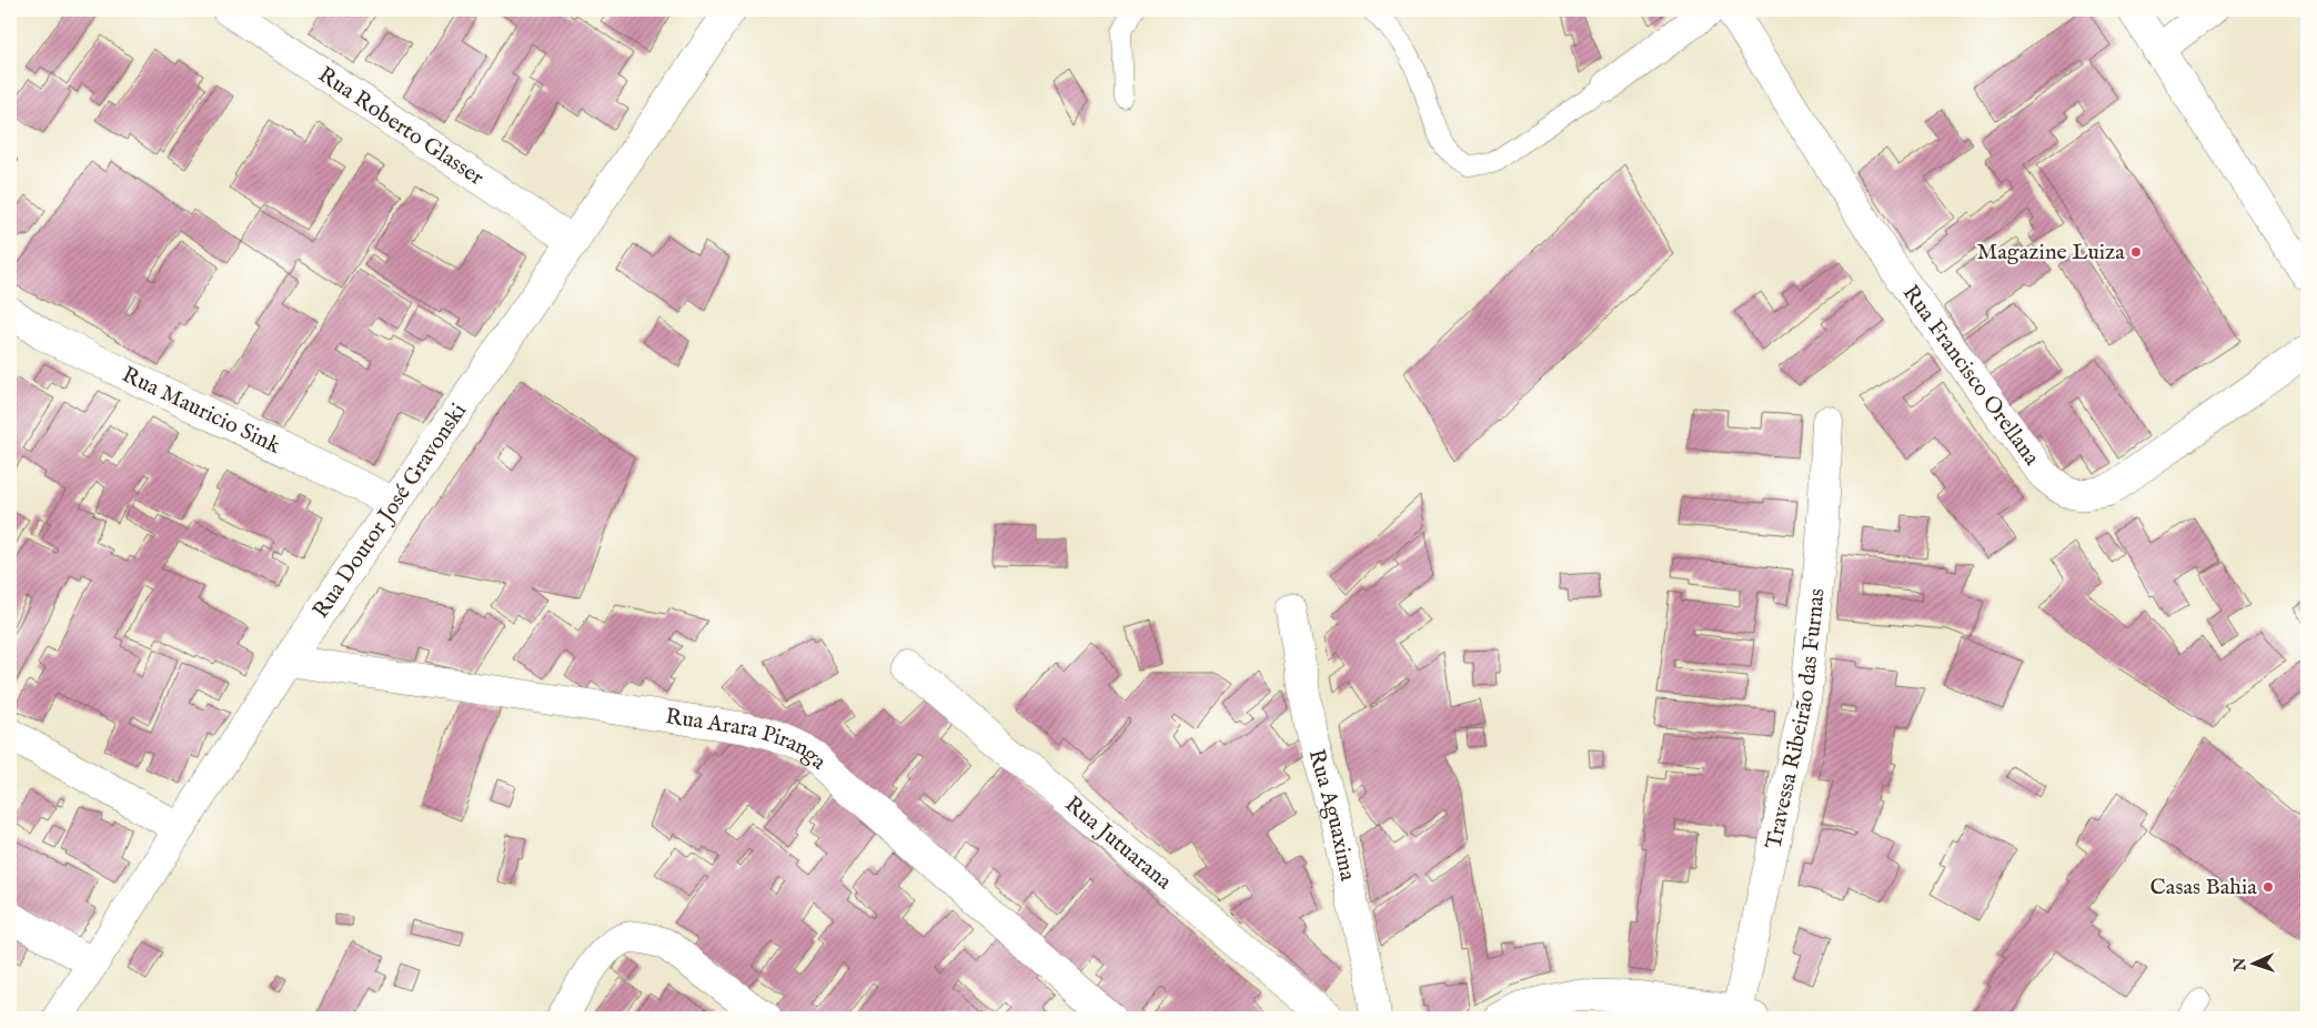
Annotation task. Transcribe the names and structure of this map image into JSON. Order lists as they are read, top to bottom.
{
  "streets": {
    "street": [
      "Rua Roberto Glasser",
      "Rua Francisco Orellana",
      "Rua Mauricio Sink",
      "Rua Doutor José Gravonski",
      "Travessa Ribeirão das Furnas",
      "Rua Arara Piranga",
      "Rua Aguaxima",
      "Rua Jutuarana"
    ]
  },
  "crossings": [
    ["Rua Roberto Glasser", "Rua Doutor José Gravonski"],
    ["Rua Mauricio Sink", "Rua Doutor José Gravonski"],
    ["Rua Doutor José Gravonski", "Rua Arara Piranga"]
  ],
  "places": ["Magazine Luiza", "Casas Bahia"],
  "north": "left"
}
